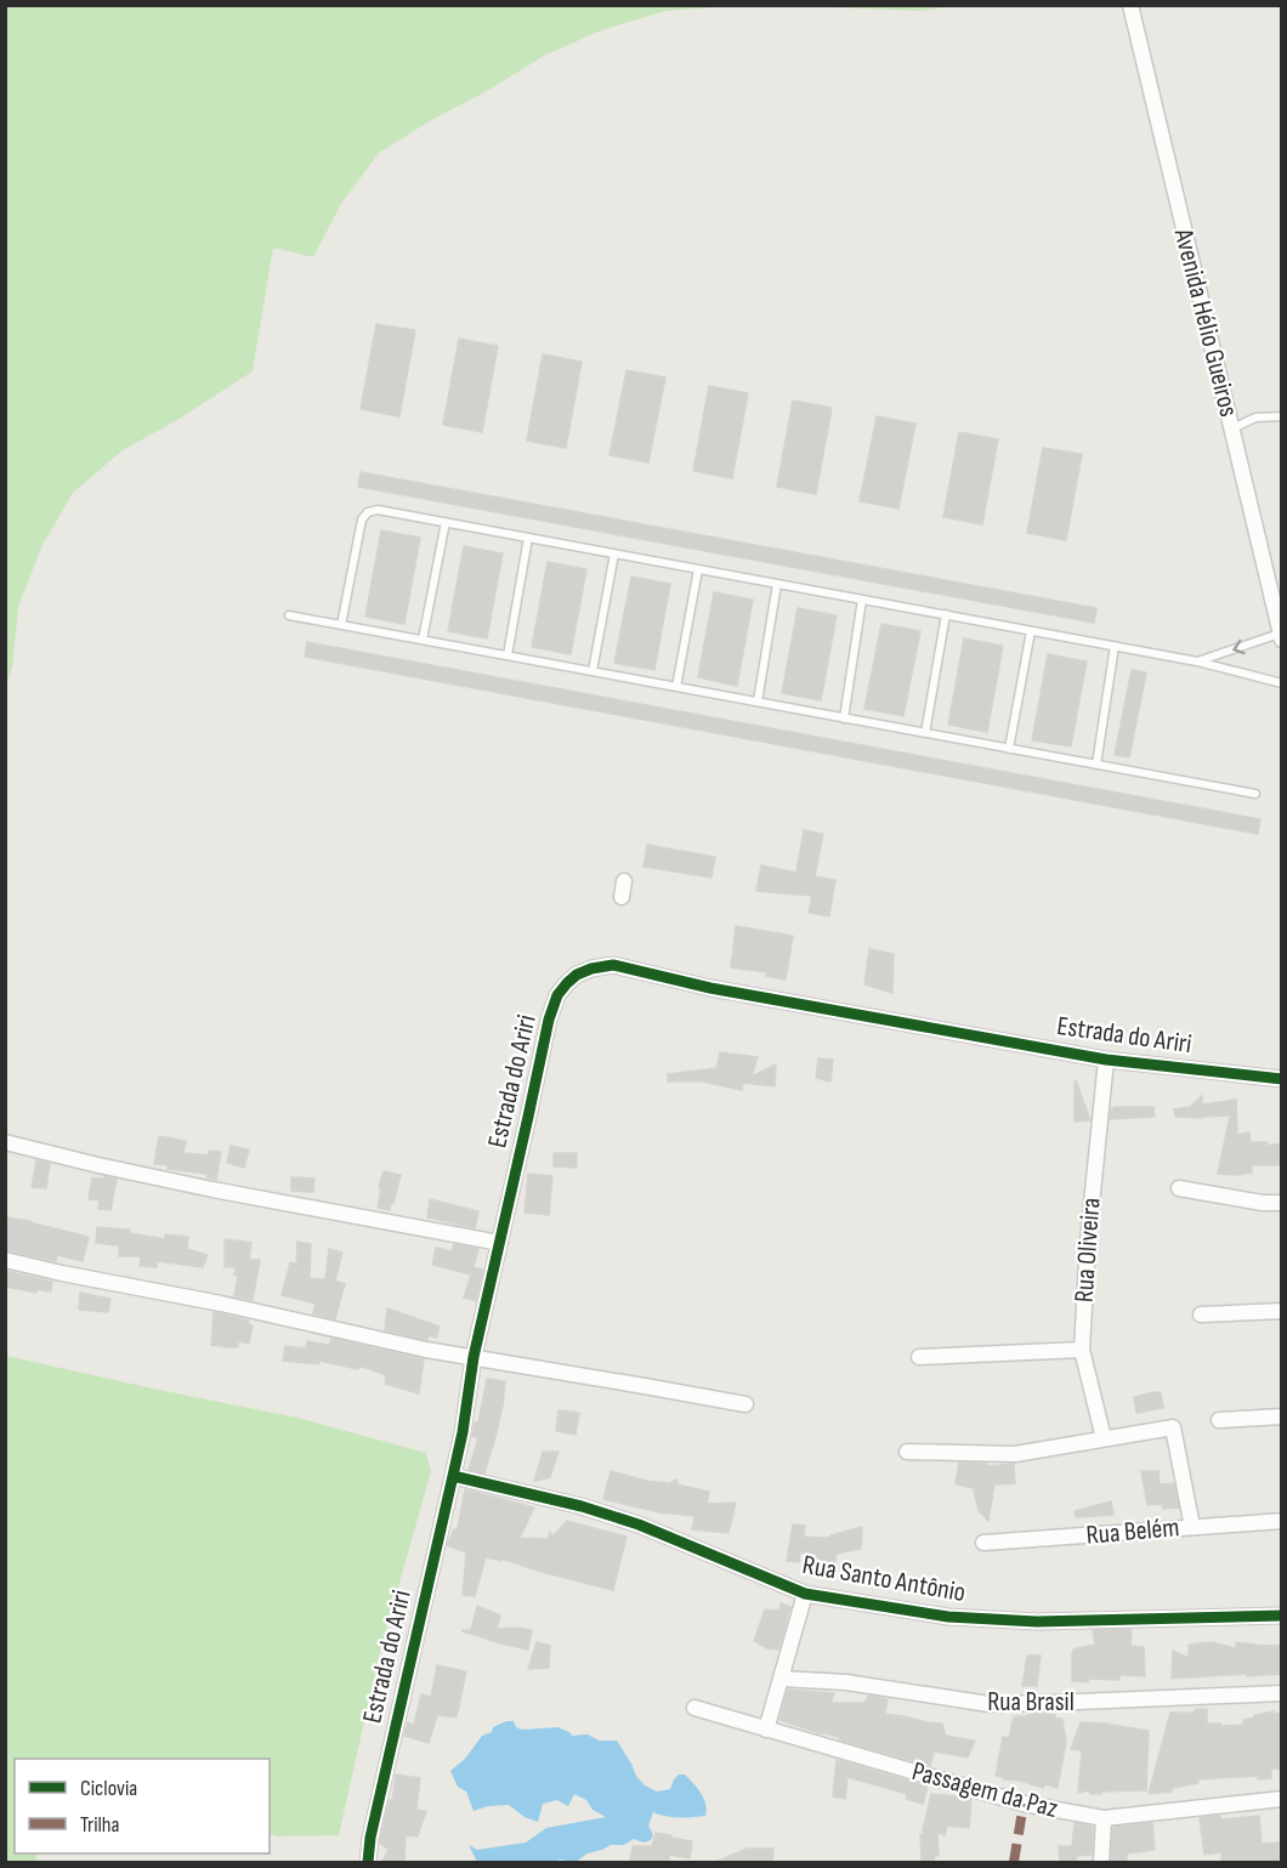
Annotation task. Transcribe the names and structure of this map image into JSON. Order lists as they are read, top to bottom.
{
  "streets": {
    "street": [
      "Avenida Hélio Gueiros",
      "Estrada do Ariri",
      "Rua Oliveira",
      "Rua Belém",
      "Rua Santo Antônio",
      "Rua Brasil",
      "Passagem da Paz"
    ]
  },
  "crossings": [
    ["Estrada do Ariri", "Rua Oliveira"],
    ["Estrada do Ariri", "Rua Santo Antônio"]
  ],
  "legend": ["Ciclovia", "Trilha"]
}
